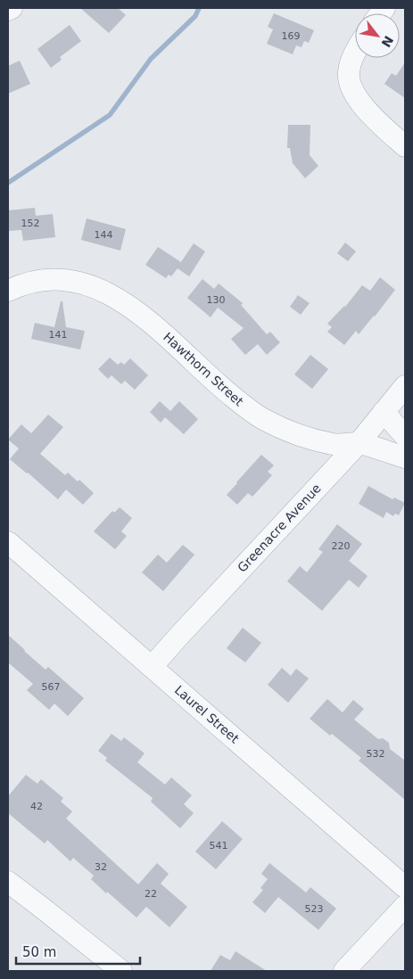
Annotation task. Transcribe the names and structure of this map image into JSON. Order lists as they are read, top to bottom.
{
  "streets": {
    "street": ["Hawthorn Street", "Greenacre Avenue", "Laurel Street"]
  },
  "crossings": [
    ["Hawthorn Street", "Greenacre Avenue"],
    ["Greenacre Avenue", "Laurel Street"]
  ],
  "house_numbers": [
    "169",
    "152",
    "144",
    "130",
    "141",
    "220",
    "567",
    "532",
    "42",
    "541",
    "32",
    "22",
    "523"
  ],
  "scale_bar": "50 m",
  "north": "bottom right"
}
